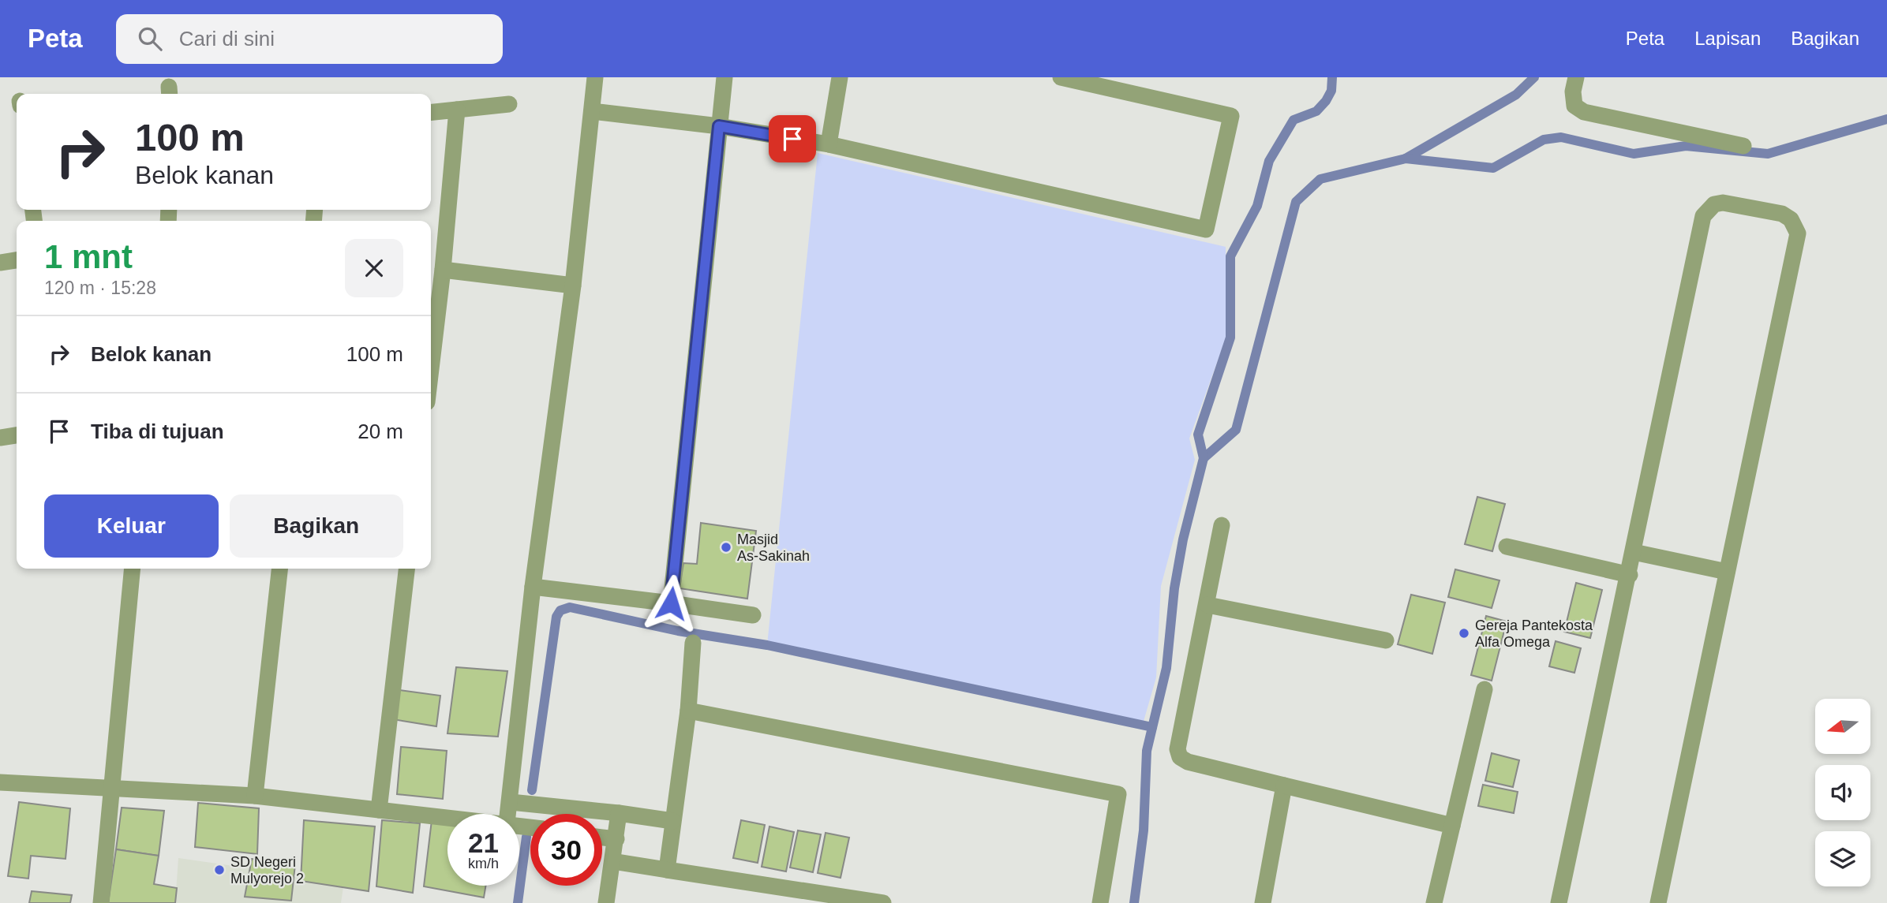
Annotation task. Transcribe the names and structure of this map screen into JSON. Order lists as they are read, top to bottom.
{
  "places": ["Masjid As-Sakinah", "Gereja Pantekosta Alfa Omega", "SD Negeri Mulyorejo 2"],
  "north": "left",
  "page": {
    "header": "Peta",
    "search": "Cari di sini",
    "nav": ["Peta", "Lapisan", "Bagikan"],
    "turn": ["100 m", "Belok kanan"],
    "heading": ["1 mnt", "120 m · 15:28"],
    "list": [
      {
        "name": "Belok kanan",
        "value": "100 m"
      },
      {
        "name": "Tiba di tujuan",
        "value": "20 m"
      }
    ],
    "buttons": ["Keluar", "Bagikan"],
    "speed": "21 km/h",
    "limit": "30"
  }
}
